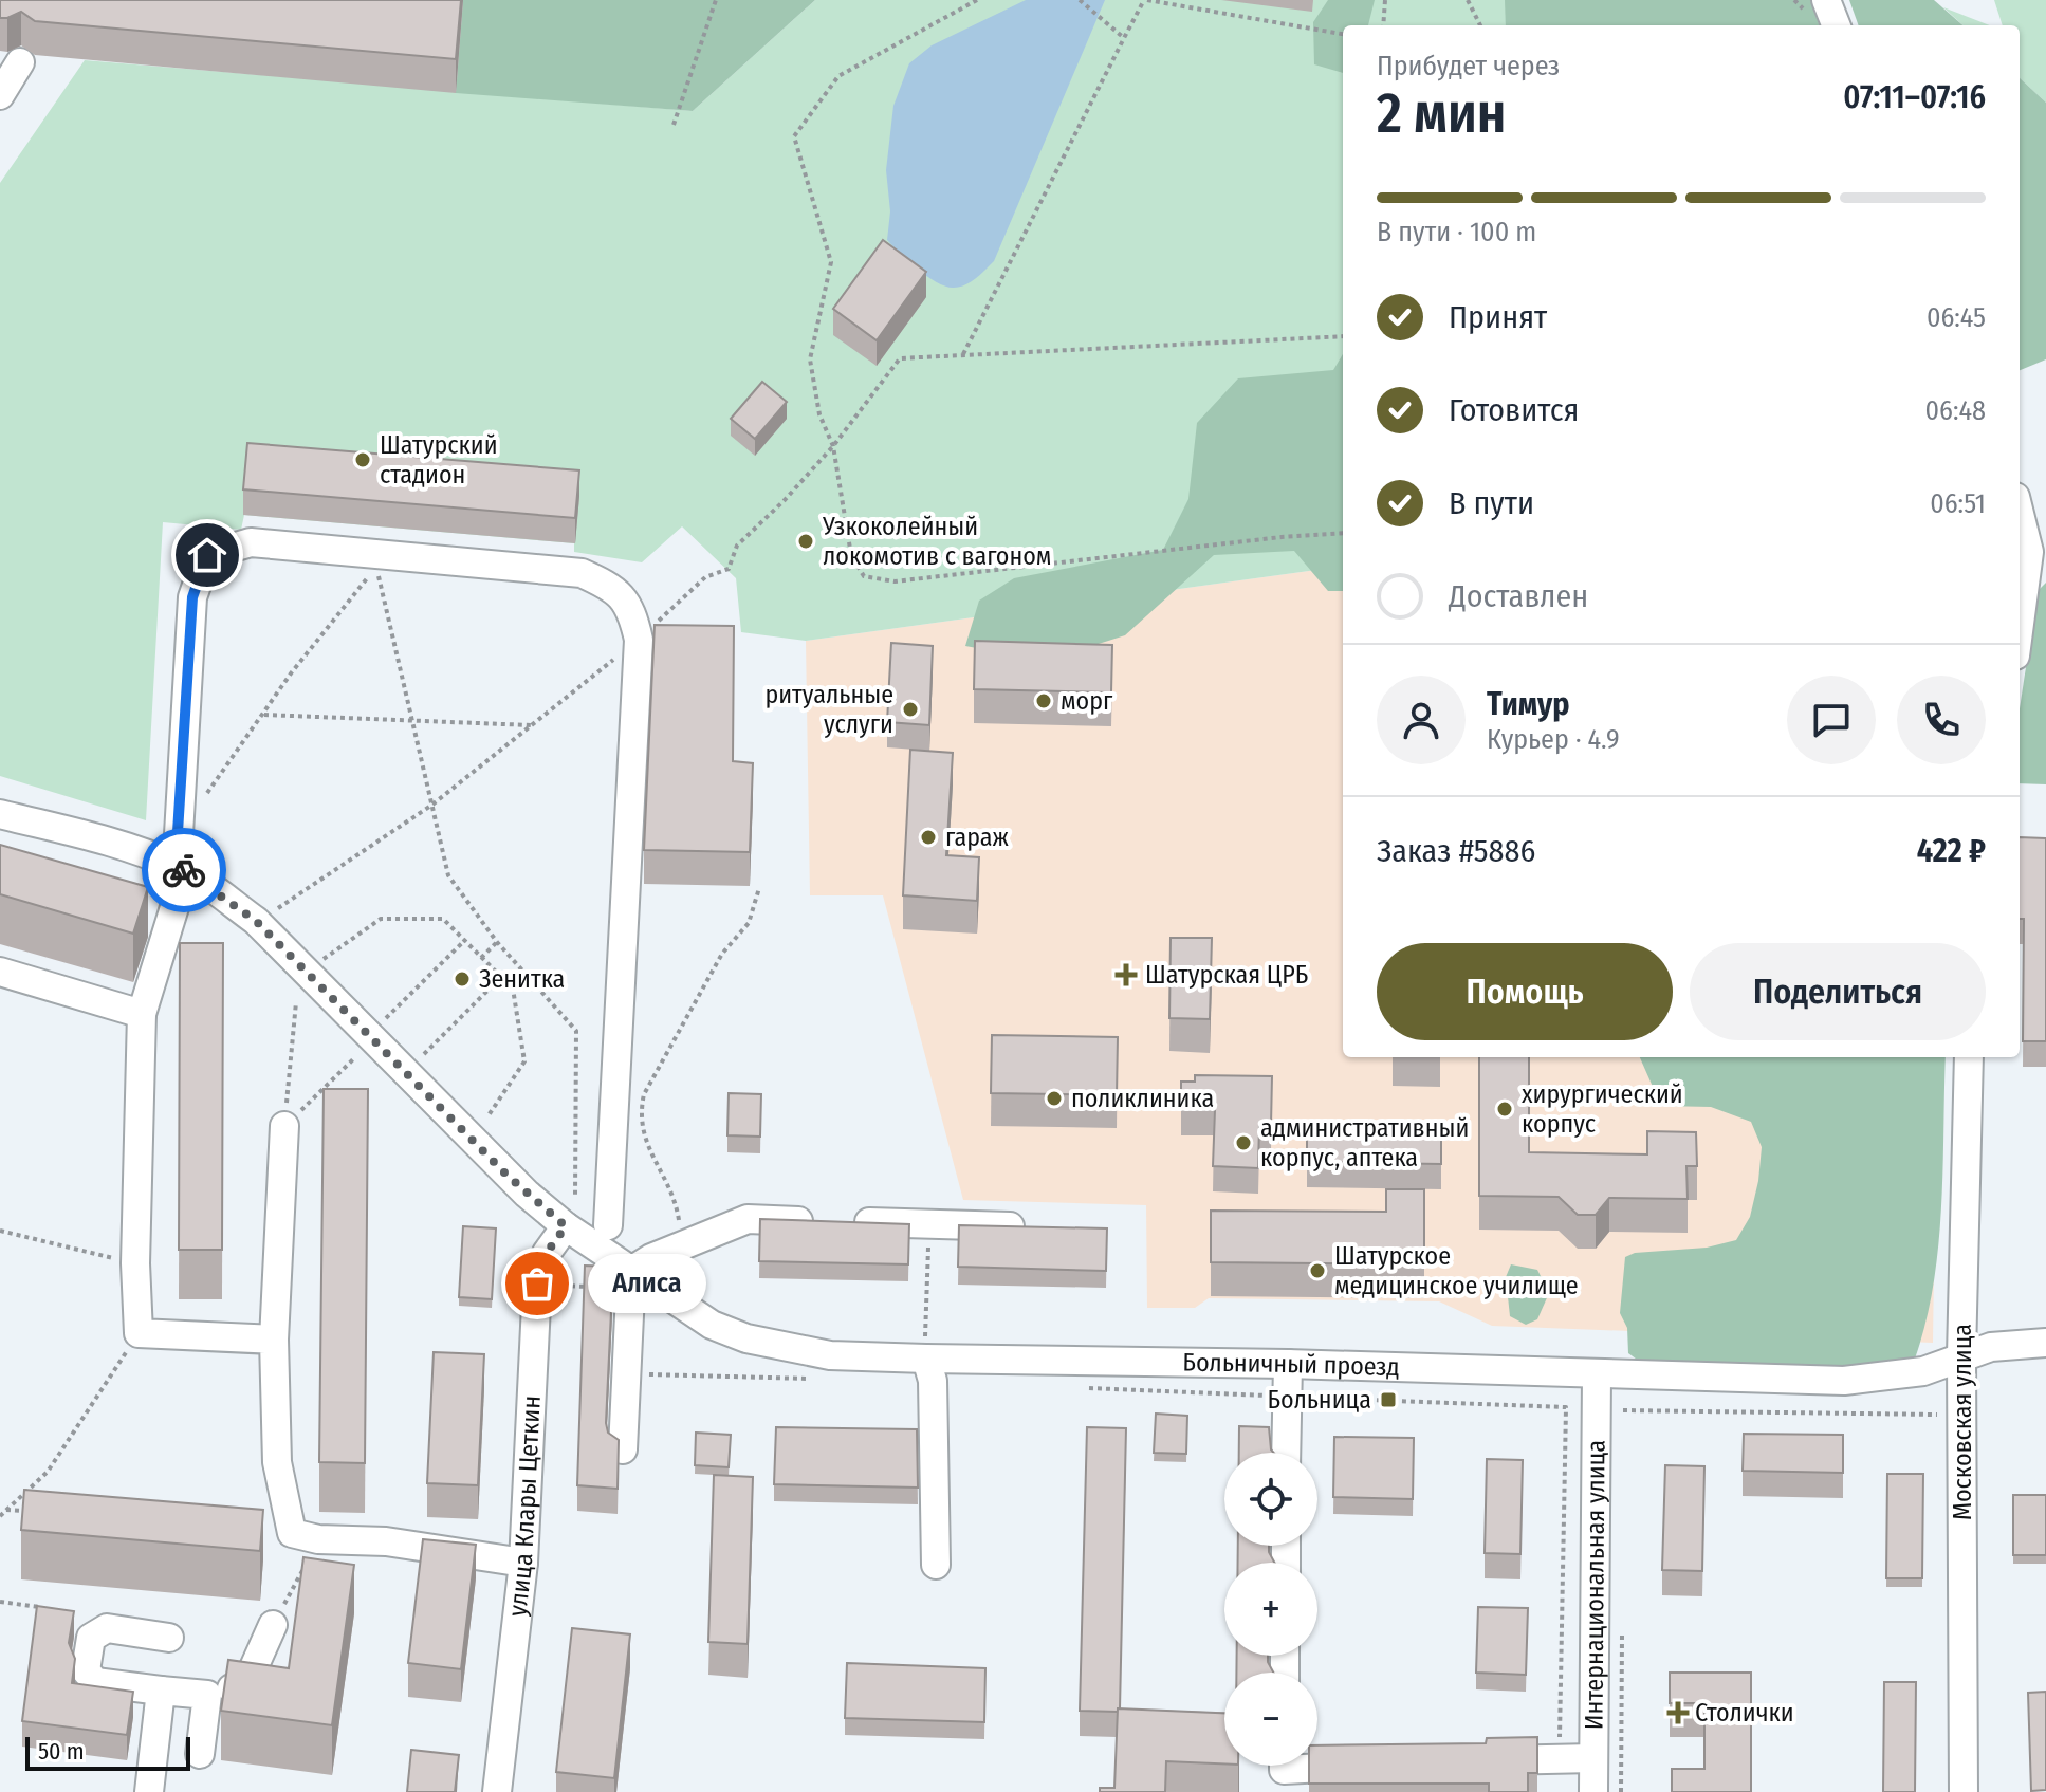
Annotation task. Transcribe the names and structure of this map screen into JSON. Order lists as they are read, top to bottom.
{
  "streets": {
    "street": [
      "Больничный проезд",
      "Московская улица",
      "улица Клары Цеткин",
      "Интернациональная улица"
    ]
  },
  "crossings": [
    ["Больничный проезд", "Московская улица"],
    ["Больничный проезд", "улица Клары Цеткин"],
    ["Больничный проезд", "Интернациональная улица"]
  ],
  "places": {
    "other": [
      "Шатурский стадион",
      "Узкоколейный локомотив с вагоном",
      "морг",
      "ритуальные услуги",
      "гараж",
      "Зенитка",
      "поликлиника",
      "хирургический корпус",
      "административный корпус, аптека",
      "Шатурское медицинское училище",
      "Алиса"
    ],
    "health": ["Шатурская ЦРБ", "Столички"],
    "transit": ["Больница"]
  },
  "scale_bar": "50 m",
  "page": {
    "heading": ["2 мин", "Прибудет через", "07:11–07:16"],
    "panel": [
      "Тимур",
      "Курьер · 4.9",
      "Заказ #5886",
      "422 ₽"
    ],
    "bar": "В пути · 100 m",
    "list": [
      ["Принят", "06:45"],
      ["Готовится", "06:48"],
      ["В пути", "06:51"],
      "Доставлен"
    ],
    "buttons": ["Помощь", "Поделиться"],
    "bubble": "Алиса",
    "map_buttons": ["+", "−"],
    "scale": "50 m"
  }
}
